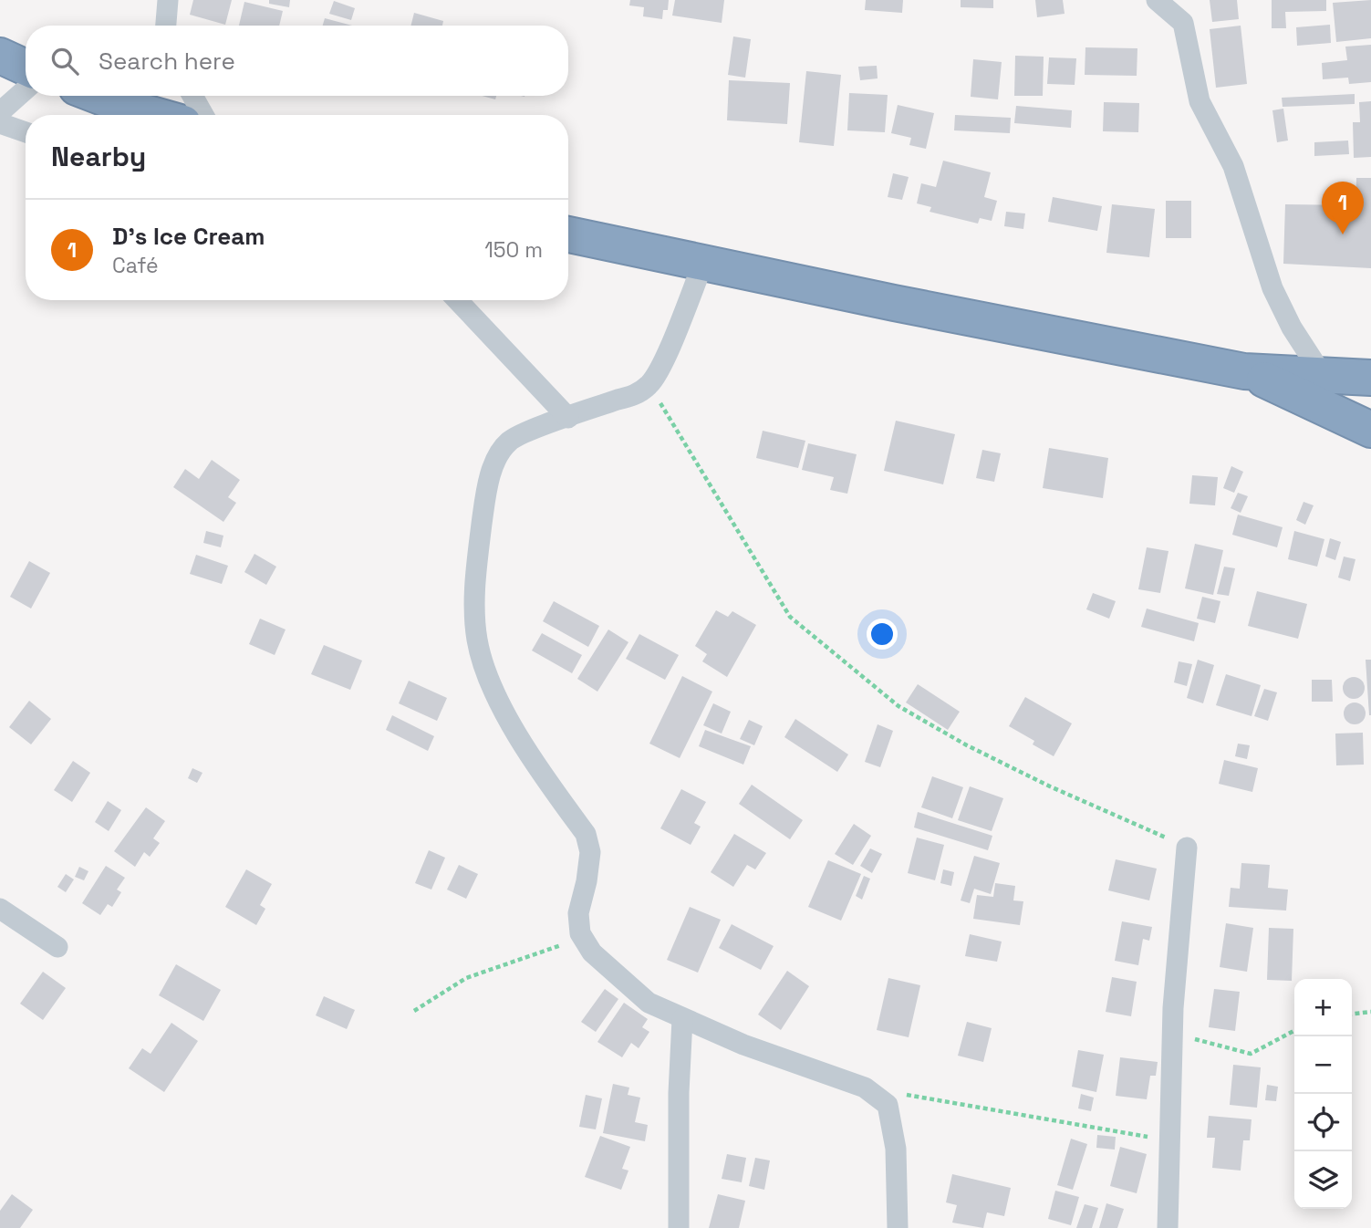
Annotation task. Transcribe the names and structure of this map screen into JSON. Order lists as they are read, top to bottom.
{
  "page": {
    "search": "Search here",
    "heading": "Nearby",
    "pins": "1",
    "list": [
      {
        "mark": "1",
        "name": "D's Ice Cream",
        "note": "Café",
        "value": "150 m"
      }
    ],
    "map_buttons": ["+", "−"]
  }
}
